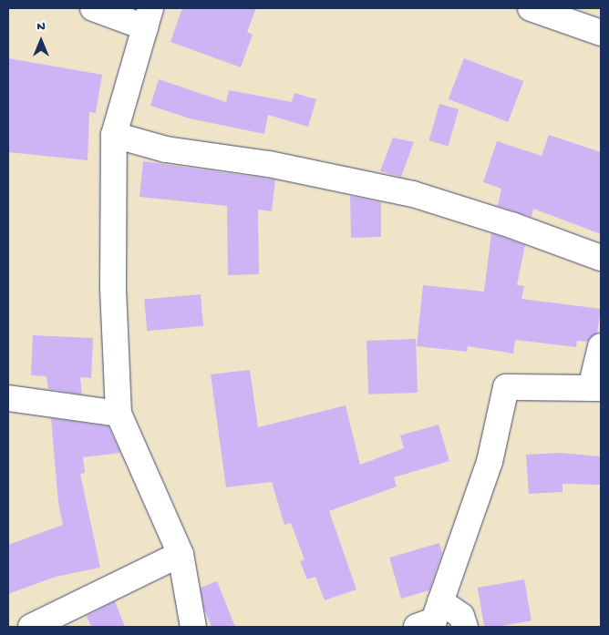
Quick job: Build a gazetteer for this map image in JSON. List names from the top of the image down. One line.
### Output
{"north":"top"}
